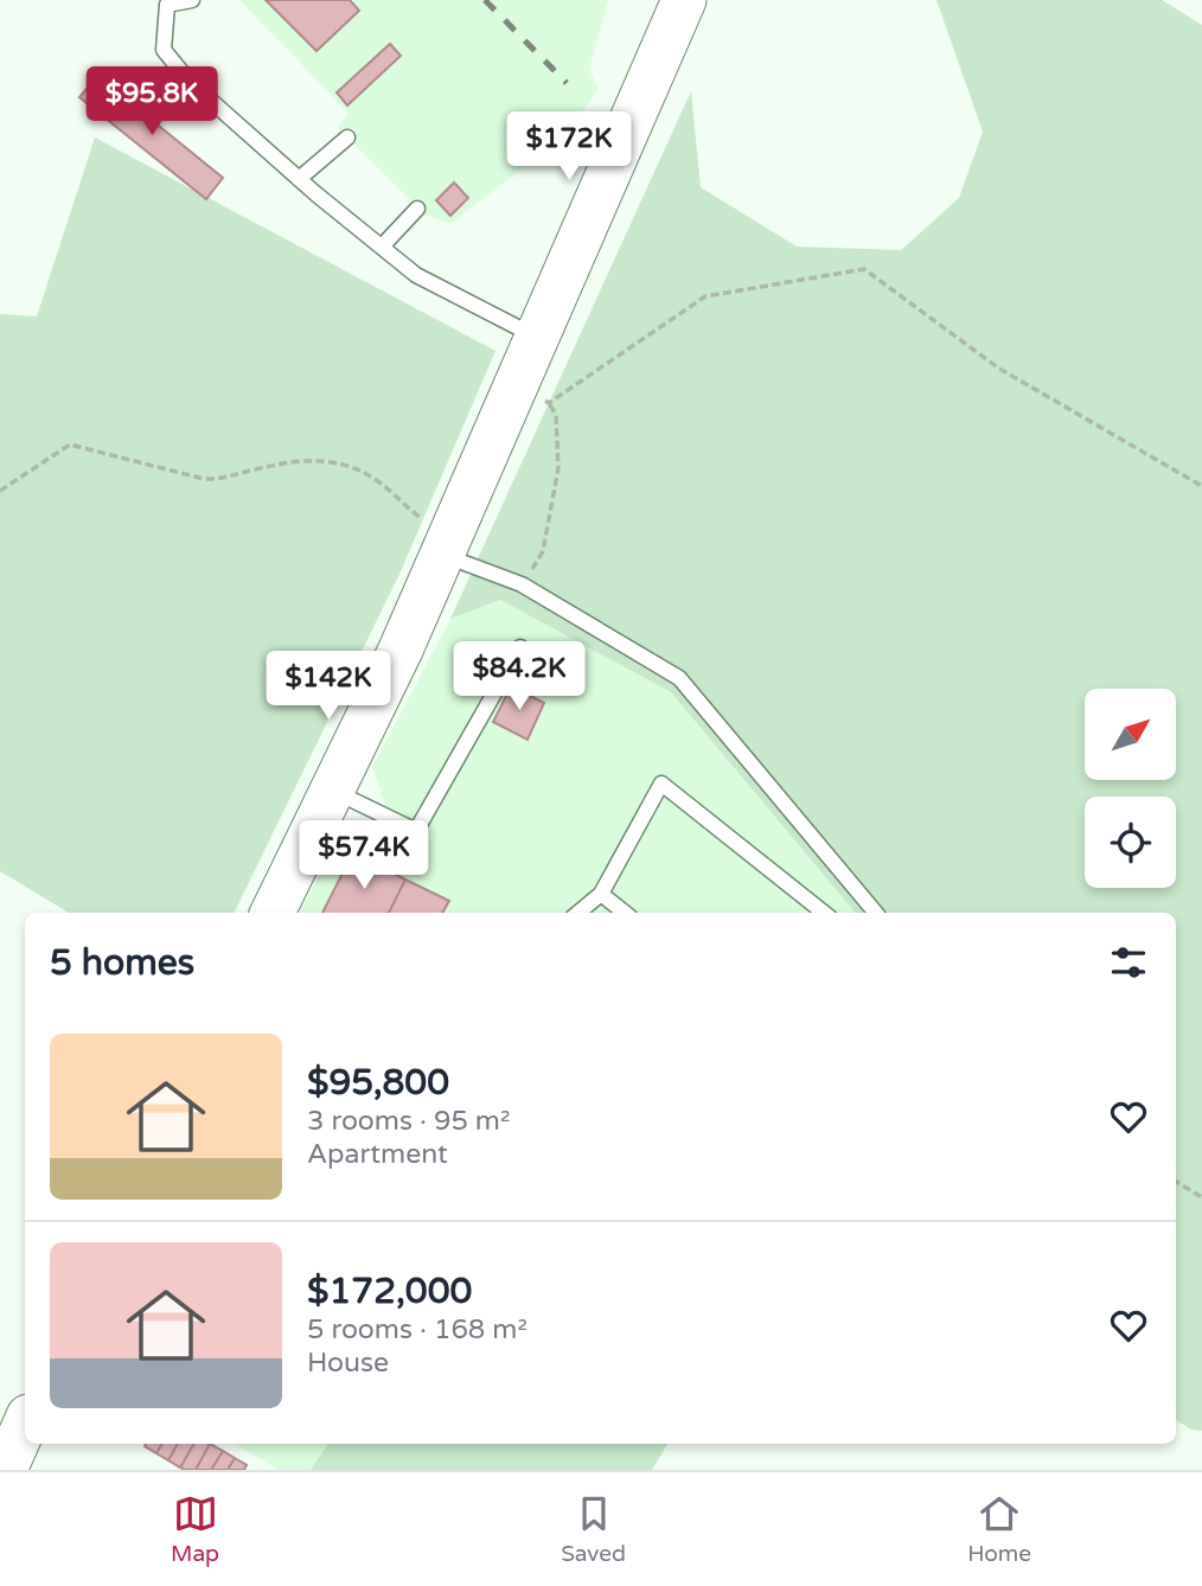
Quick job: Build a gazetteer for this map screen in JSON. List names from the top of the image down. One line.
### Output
{"north":"top right","page":{"price":["$95.8K","$172K","$84.2K","$142K","$57.4K"],"heading":"5 homes","list":[{"name":"$95,800","note":"3 rooms · 95 m² · Apartment"},{"name":"$172,000","note":"5 rooms · 168 m² · House"}],"tabs":["Map","Saved","Home"]}}
